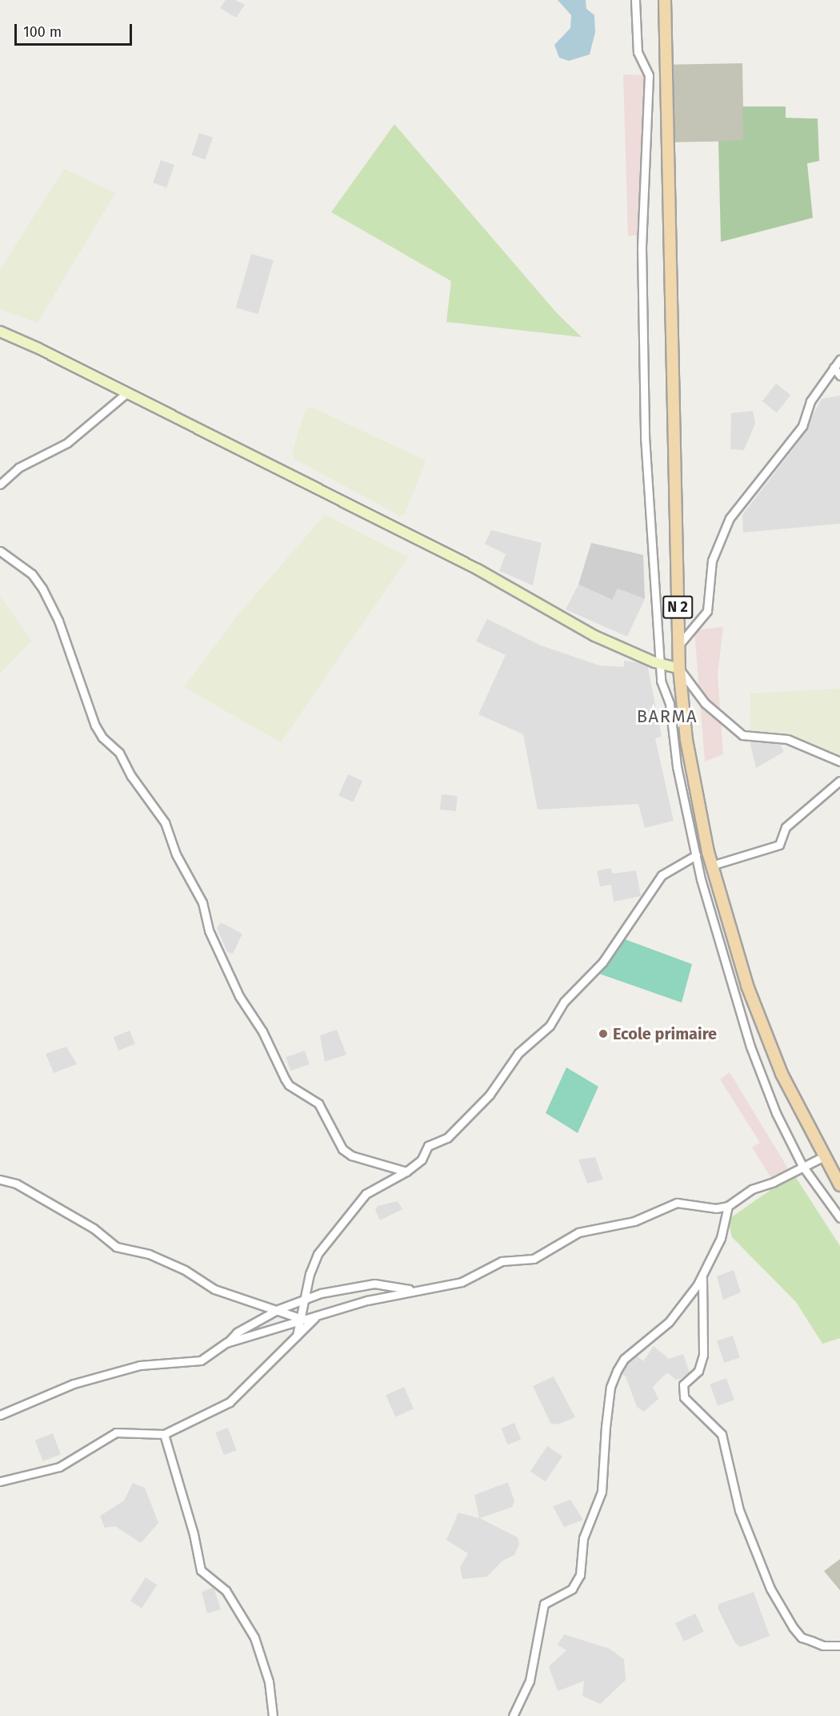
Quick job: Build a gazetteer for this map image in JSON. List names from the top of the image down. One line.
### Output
{"streets":{"main road":["N 2"]},"districts":["BARMA"],"places":["Ecole primaire"],"scale_bar":"100 m"}
